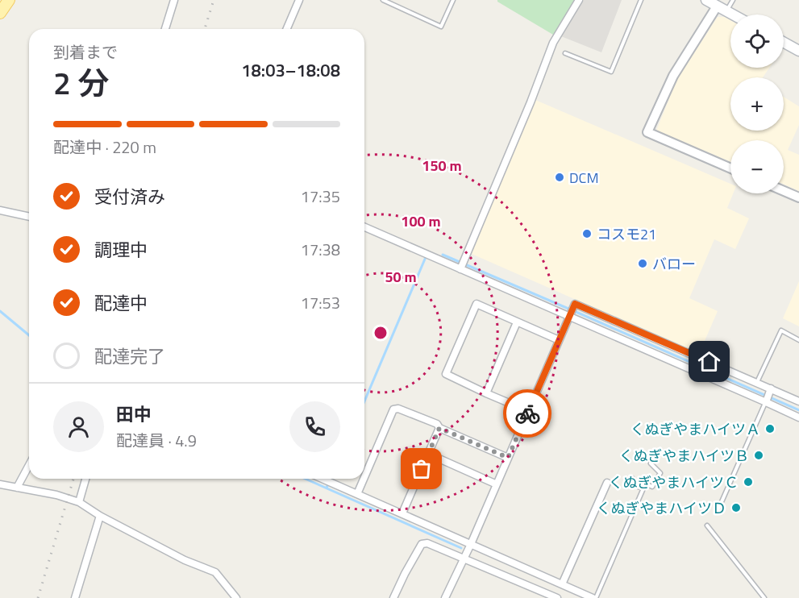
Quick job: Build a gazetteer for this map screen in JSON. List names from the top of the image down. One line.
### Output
{"places":["DCM","コスモ21","バロー","くぬぎやまハイツＡ","くぬぎやまハイツＢ","くぬぎやまハイツＣ","くぬぎやまハイツＤ"],"page":{"map_buttons":["+","−"],"heading":["2 分","到着まで","18:03–18:08"],"panel":["田中","配達員 · 4.9"],"bar":"配達中 · 220 m","list":[["受付済み","17:35"],["調理中","17:38"],["配達中","17:53"],"配達完了"]},"rings":["150 m","100 m","50 m"]}
